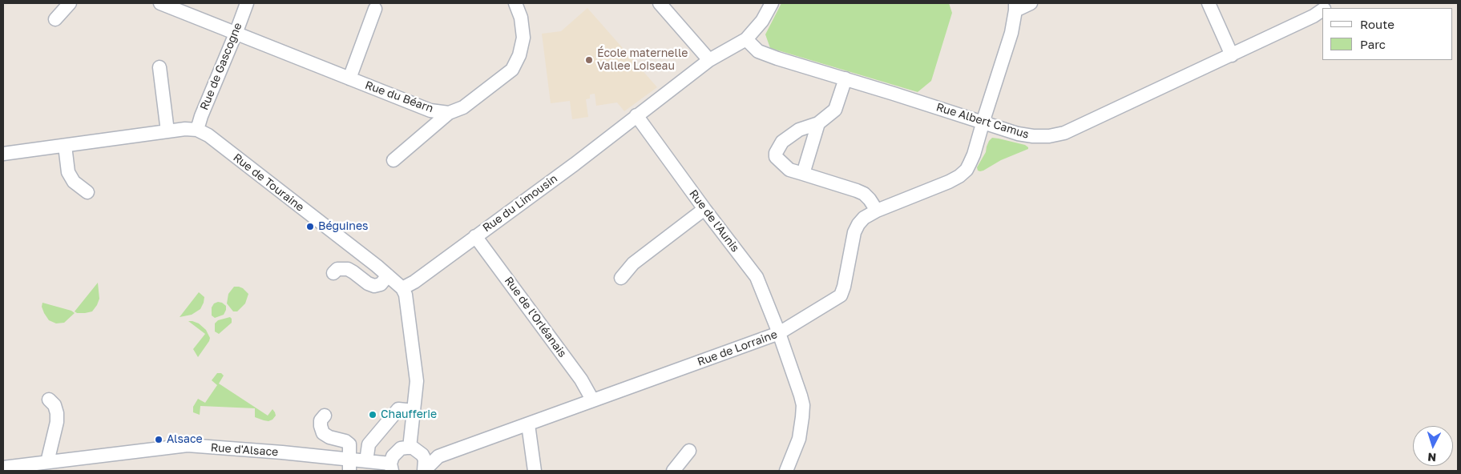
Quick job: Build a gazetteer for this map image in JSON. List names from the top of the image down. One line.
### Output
{"streets":{"street":["Rue de Gascogne","Rue du Béarn","Rue Albert Camus","Rue de Touraine","Rue du Limousin","Rue de l'Aunis","Rue de l'Orléanais","Rue de Lorraine","Rue d'Alsace"]},"crossings":[["Rue de Gascogne","Rue du Béarn"],["Rue de Gascogne","Rue de Touraine"],["Rue Albert Camus","Rue du Limousin"],["Rue Albert Camus","Rue de Lorraine"],["Rue de Touraine","Rue du Limousin"],["Rue du Limousin","Rue de l'Aunis"],["Rue du Limousin","Rue de l'Orléanais"],["Rue de l'Aunis","Rue de Lorraine"],["Rue de l'Orléanais","Rue de Lorraine"]],"places":["École maternelle Vallee Loiseau","Béguines","Chaufferie","Alsace"],"legend":["Route","Parc"],"north":"bottom"}
